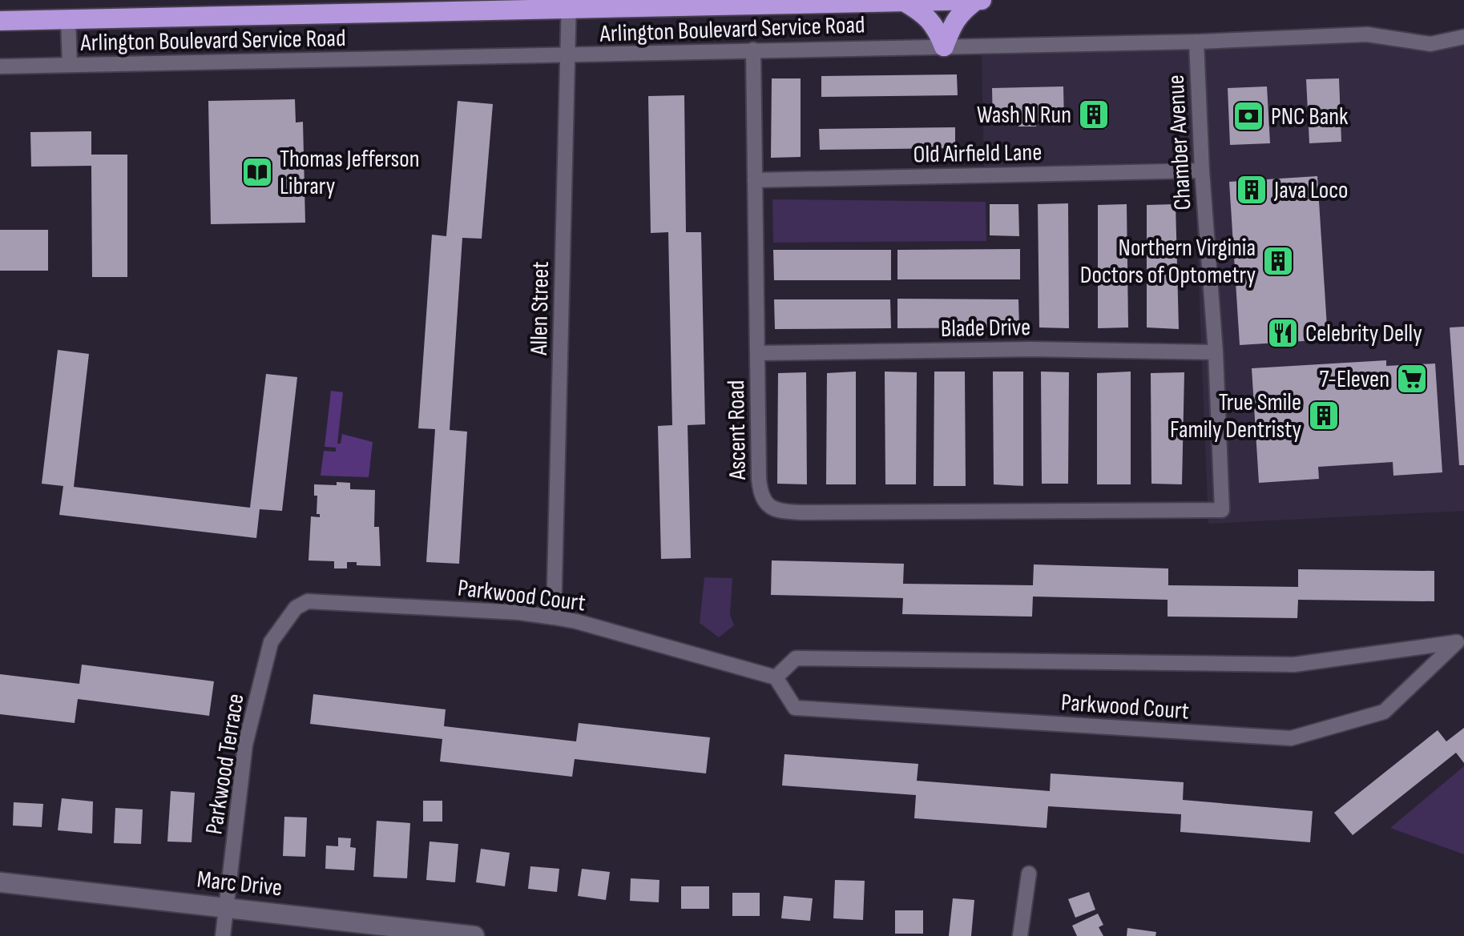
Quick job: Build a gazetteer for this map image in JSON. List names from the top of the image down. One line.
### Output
{"streets":{"street":["Arlington Boulevard Service Road","Chamber Avenue","Old Airfield Lane","Allen Street","Blade Drive","Ascent Road","Parkwood Court","Parkwood Terrace","Marc Drive"]},"crossings":[["Arlington Boulevard Service Road","Chamber Avenue"],["Arlington Boulevard Service Road","Allen Street"],["Arlington Boulevard Service Road","Ascent Road"],["Chamber Avenue","Old Airfield Lane"],["Chamber Avenue","Blade Drive"],["Chamber Avenue","Ascent Road"],["Old Airfield Lane","Ascent Road"],["Allen Street","Parkwood Court"],["Blade Drive","Ascent Road"],["Parkwood Court","Parkwood Terrace"],["Parkwood Terrace","Marc Drive"]],"places":{"building":["Wash N Run","Java Loco","Northern Virginia Doctors of Optometry","True Smile Family Dentristy"],"bank":["PNC Bank"],"library":["Thomas Jefferson Library"],"restaurant":["Celebrity Delly"],"supermarket":["7-Eleven"]}}
